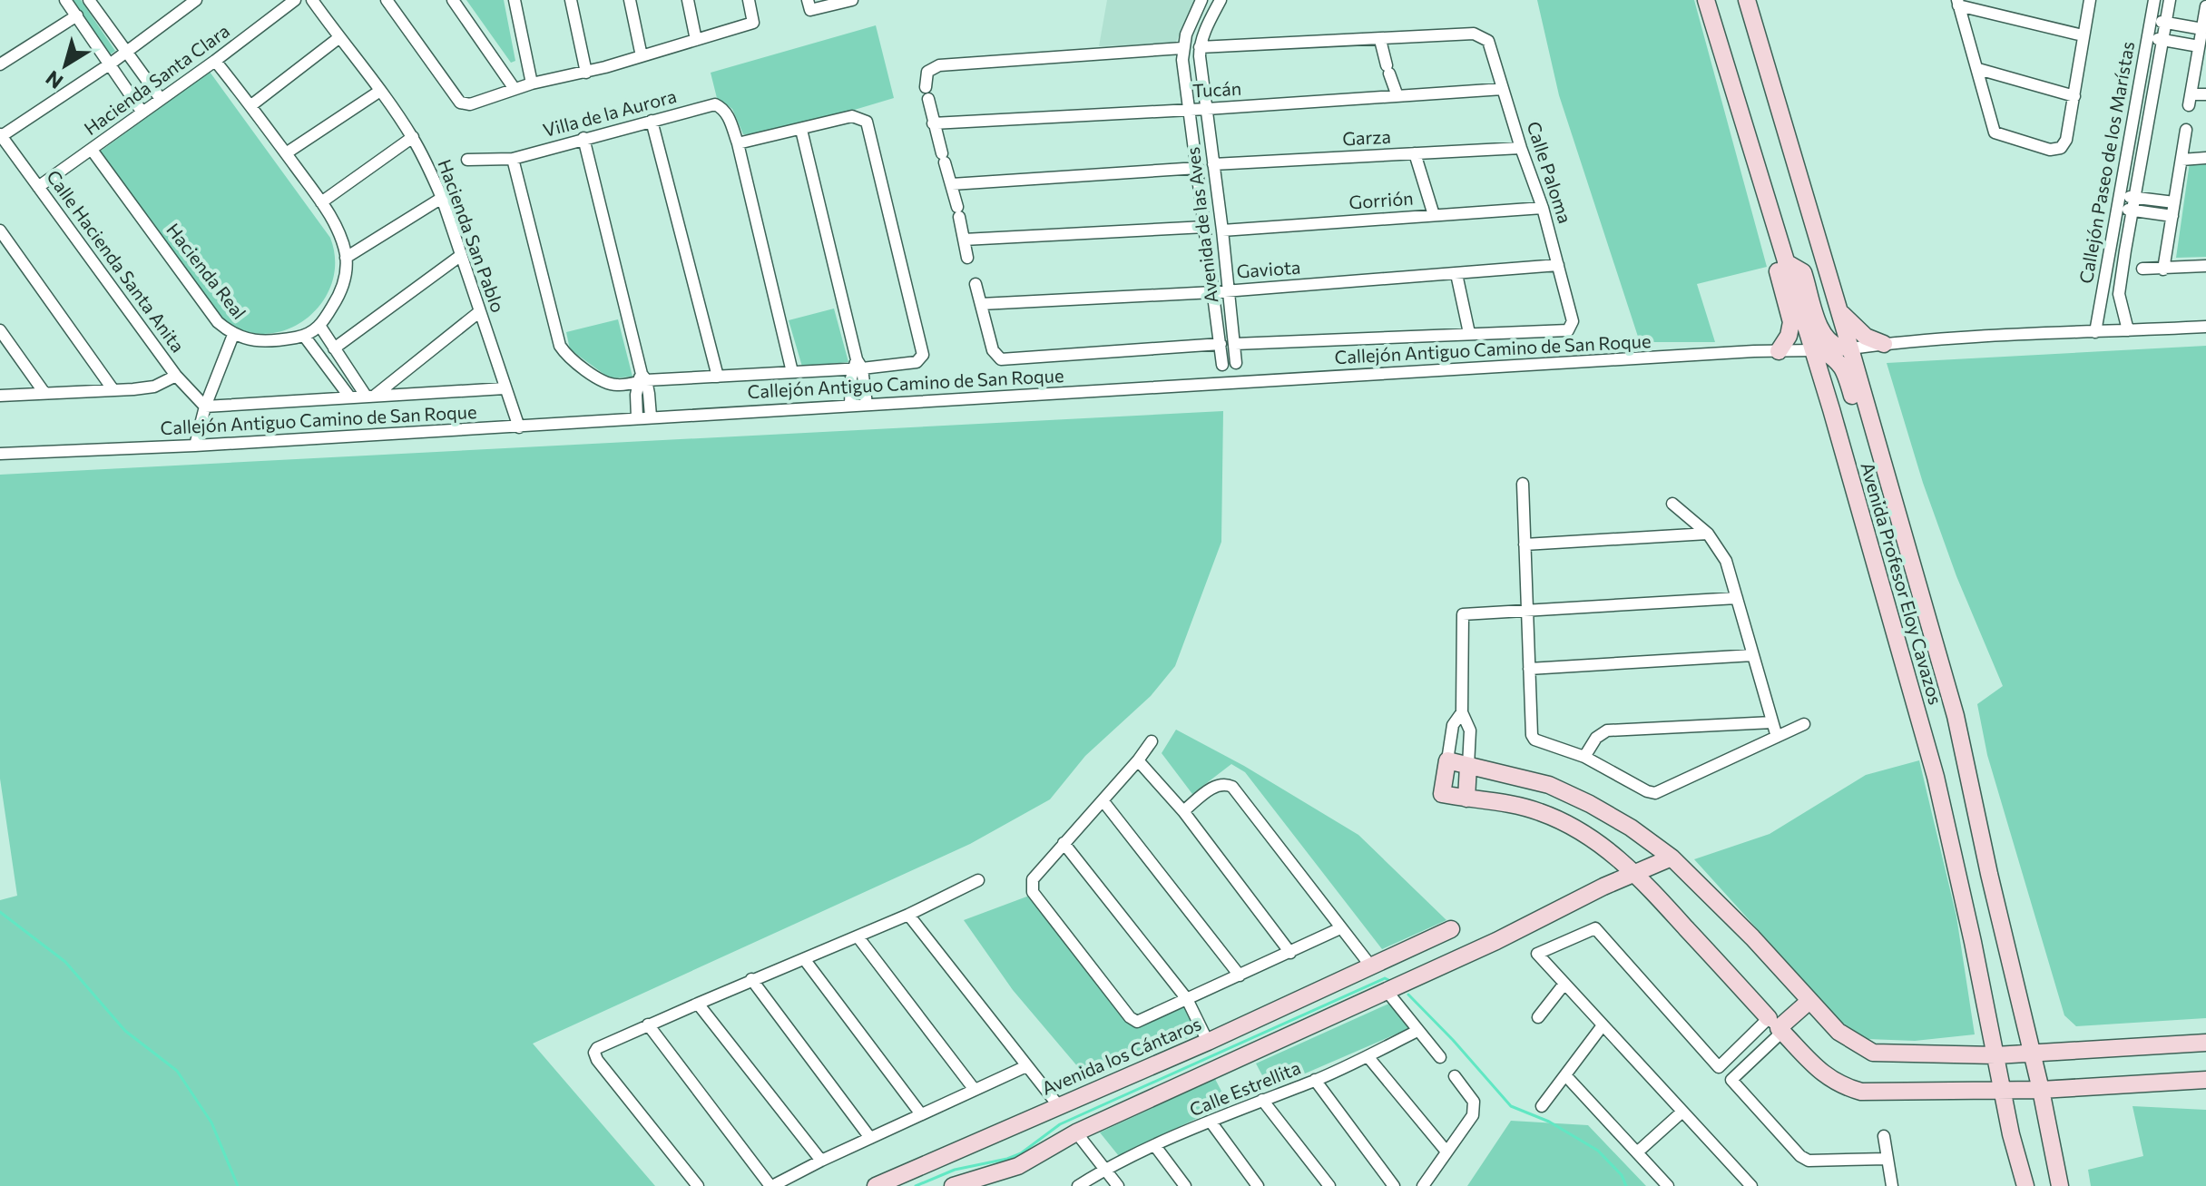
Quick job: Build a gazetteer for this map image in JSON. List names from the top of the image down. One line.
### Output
{"streets":{"street":["Hacienda Santa Clara","Tucán","Villa de la Aurora","Garza","Callejón Paseo de los Marístas","Calle Paloma","Gorrión","Avenida de las Aves","Hacienda San Pablo","Calle Hacienda Santa Anita","Gaviota","Hacienda Real","Callejón Antiguo Camino de San Roque","Avenida Profesor Eloy Cavazos","Avenida los Cántaros","Calle Estrellita"]},"crossings":[["Hacienda Santa Clara","Calle Hacienda Santa Anita"],["Hacienda Santa Clara","Hacienda Real"],["Tucán","Calle Paloma"],["Tucán","Avenida de las Aves"],["Garza","Calle Paloma"],["Garza","Avenida de las Aves"],["Calle Paloma","Gorrión"],["Calle Paloma","Gaviota"],["Gorrión","Avenida de las Aves"],["Avenida de las Aves","Gaviota"],["Hacienda San Pablo","Callejón Antiguo Camino de San Roque"],["Callejón Antiguo Camino de San Roque","Avenida Profesor Eloy Cavazos"]],"north":"bottom left"}
